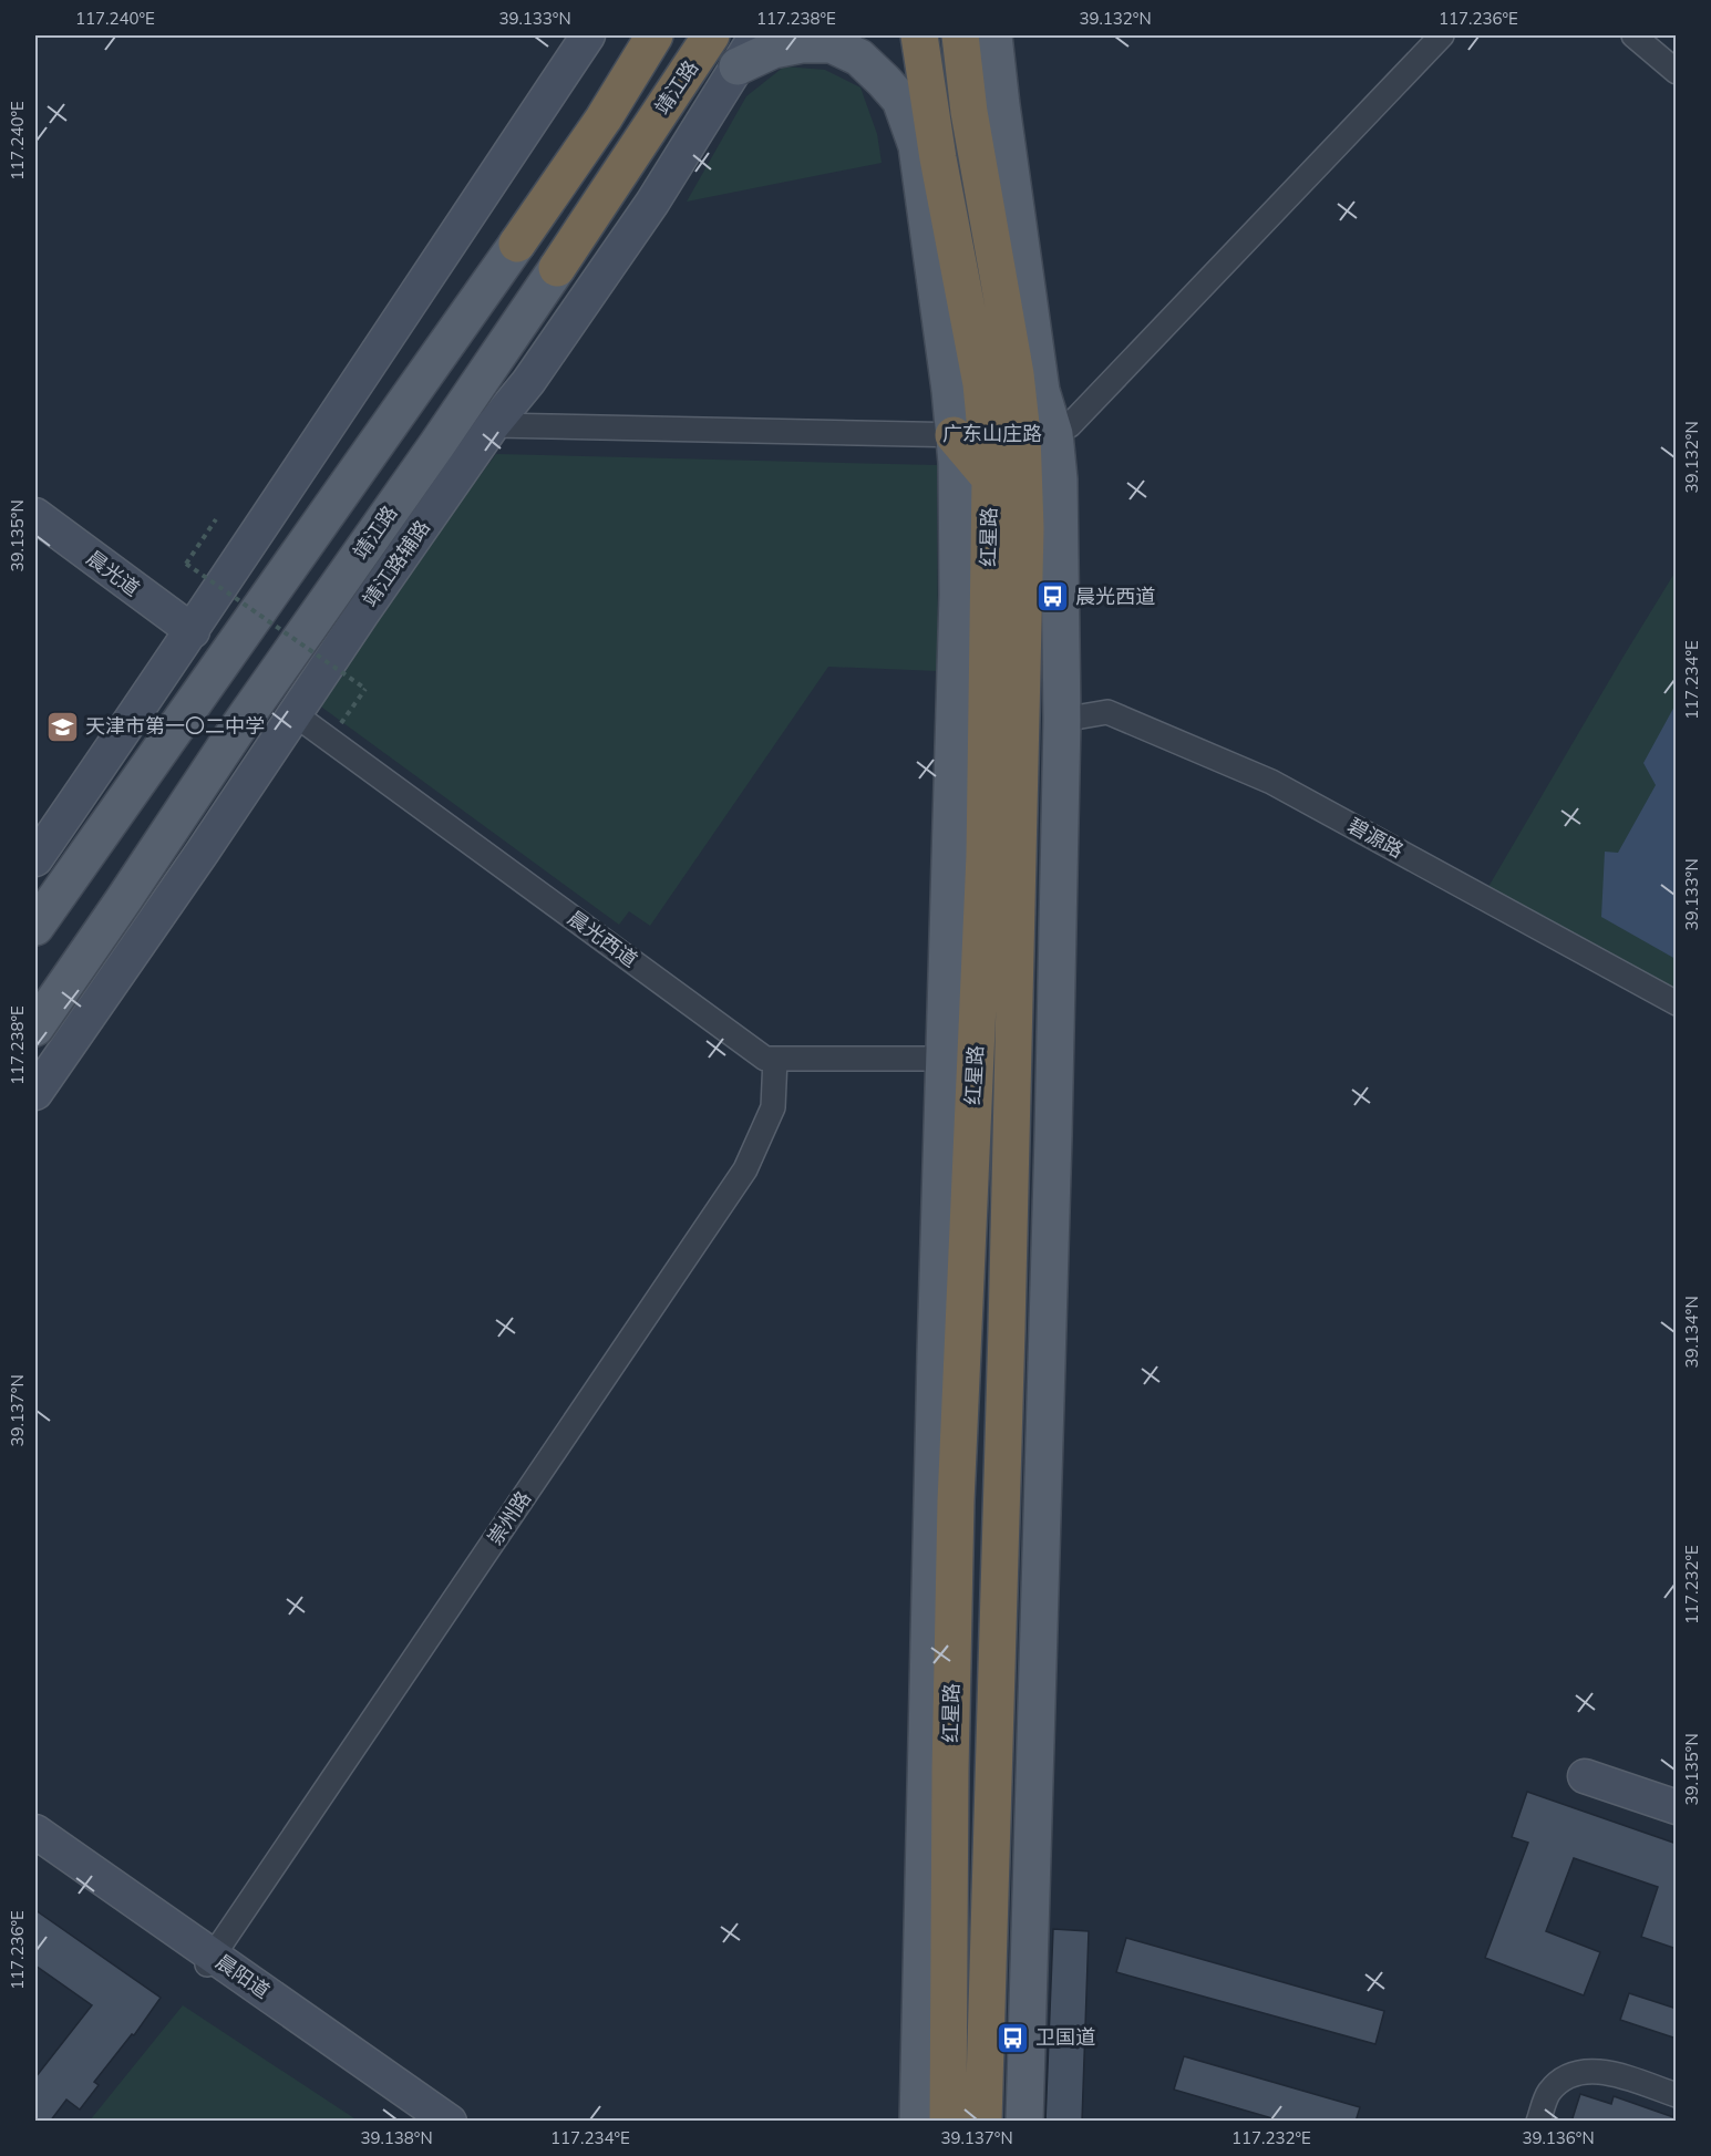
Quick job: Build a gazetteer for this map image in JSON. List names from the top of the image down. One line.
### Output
{"streets":{"highway":["靖江路","红星路"],"street":["广东山庄路","靖江路辅路","晨光道","碧源路","晨光西道","崇州路","晨阳道"]},"crossings":[["广东山庄路","红星路"],["广东山庄路","靖江路辅路"],["靖江路辅路","晨光西道"],["晨光西道","崇州路"],["崇州路","晨阳道"]],"places":{"bus stop":["晨光西道","卫国道"],"school or university":["天津市第一〇二中学"]},"coordinates":["117.240°E","39.133°N","117.238°E","39.132°N","117.236°E","39.135°N","117.234°E","39.134°N","39.137°N","117.232°E","39.138°N","39.136°N"]}
